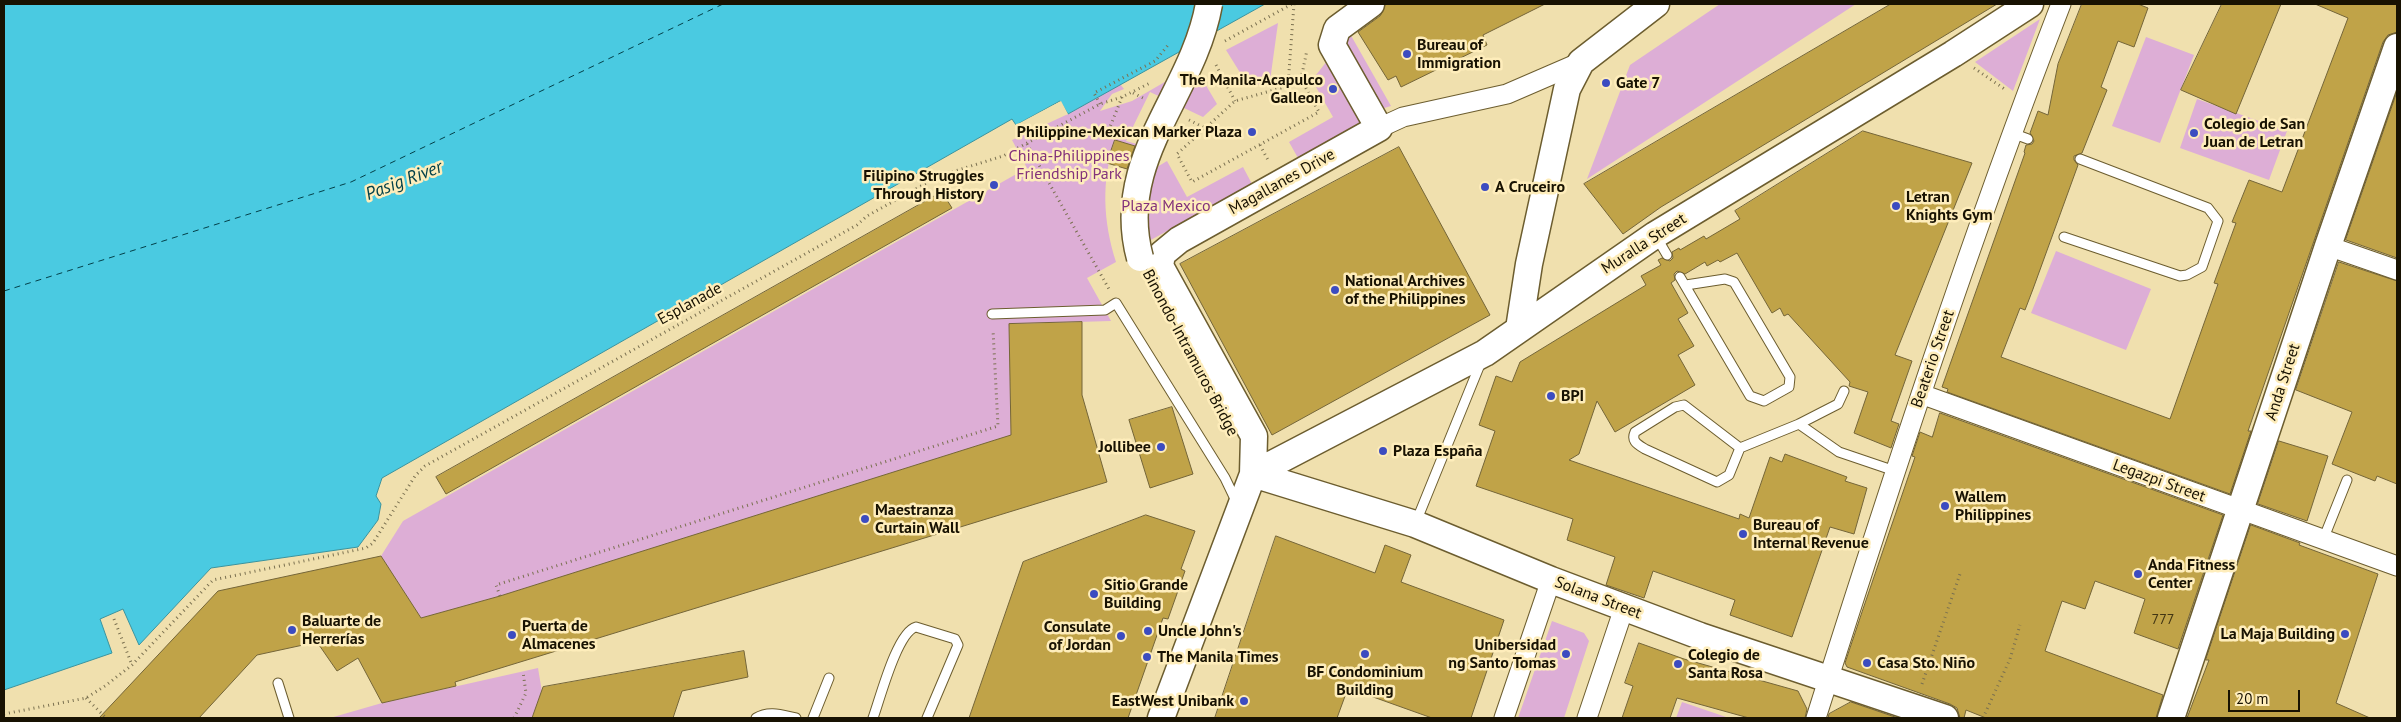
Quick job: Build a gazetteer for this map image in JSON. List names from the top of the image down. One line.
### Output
{"streets":{"street":["Magallanes Drive","Muralla Street","Binondo-Intramuros Bridge","Beaterio Street","Anda Street","Legazpi Street","Solana Street"],"path":["Esplanade"]},"crossings":[["Magallanes Drive","Muralla Street"],["Magallanes Drive","Binondo-Intramuros Bridge"],["Magallanes Drive","Solana Street"],["Muralla Street","Binondo-Intramuros Bridge"],["Muralla Street","Solana Street"],["Binondo-Intramuros Bridge","Solana Street"],["Beaterio Street","Legazpi Street"],["Beaterio Street","Solana Street"],["Anda Street","Legazpi Street"]],"water":["Pasig River"],"parks":["China-Philippines Friendship Park","Plaza Mexico"],"places":["Bureau of Immigration","Gate 7","The Manila-Acapulco Galleon","Philippine-Mexican Marker Plaza","Colegio de San Juan de Letran","Filipino Struggles Through History","A Cruceiro","Letran Knights Gym","National Archives of the Philippines","BPI","Jollibee","Plaza España","Wallem Philippines","Maestranza Curtain Wall","Bureau of Internal Revenue","Anda Fitness Center","Sitio Grande Building","Baluarte de Herrerías","Uncle John's","La Maja Building","Puerta de Almacenes","Consulate of Jordan","BF Condominium Building","Unibersidad ng Santo Tomas","The Manila Times","Casa Sto. Niño","Colegio de Santa Rosa","EastWest Unibank"],"house_numbers":["777"],"scale_bar":"20 m"}
